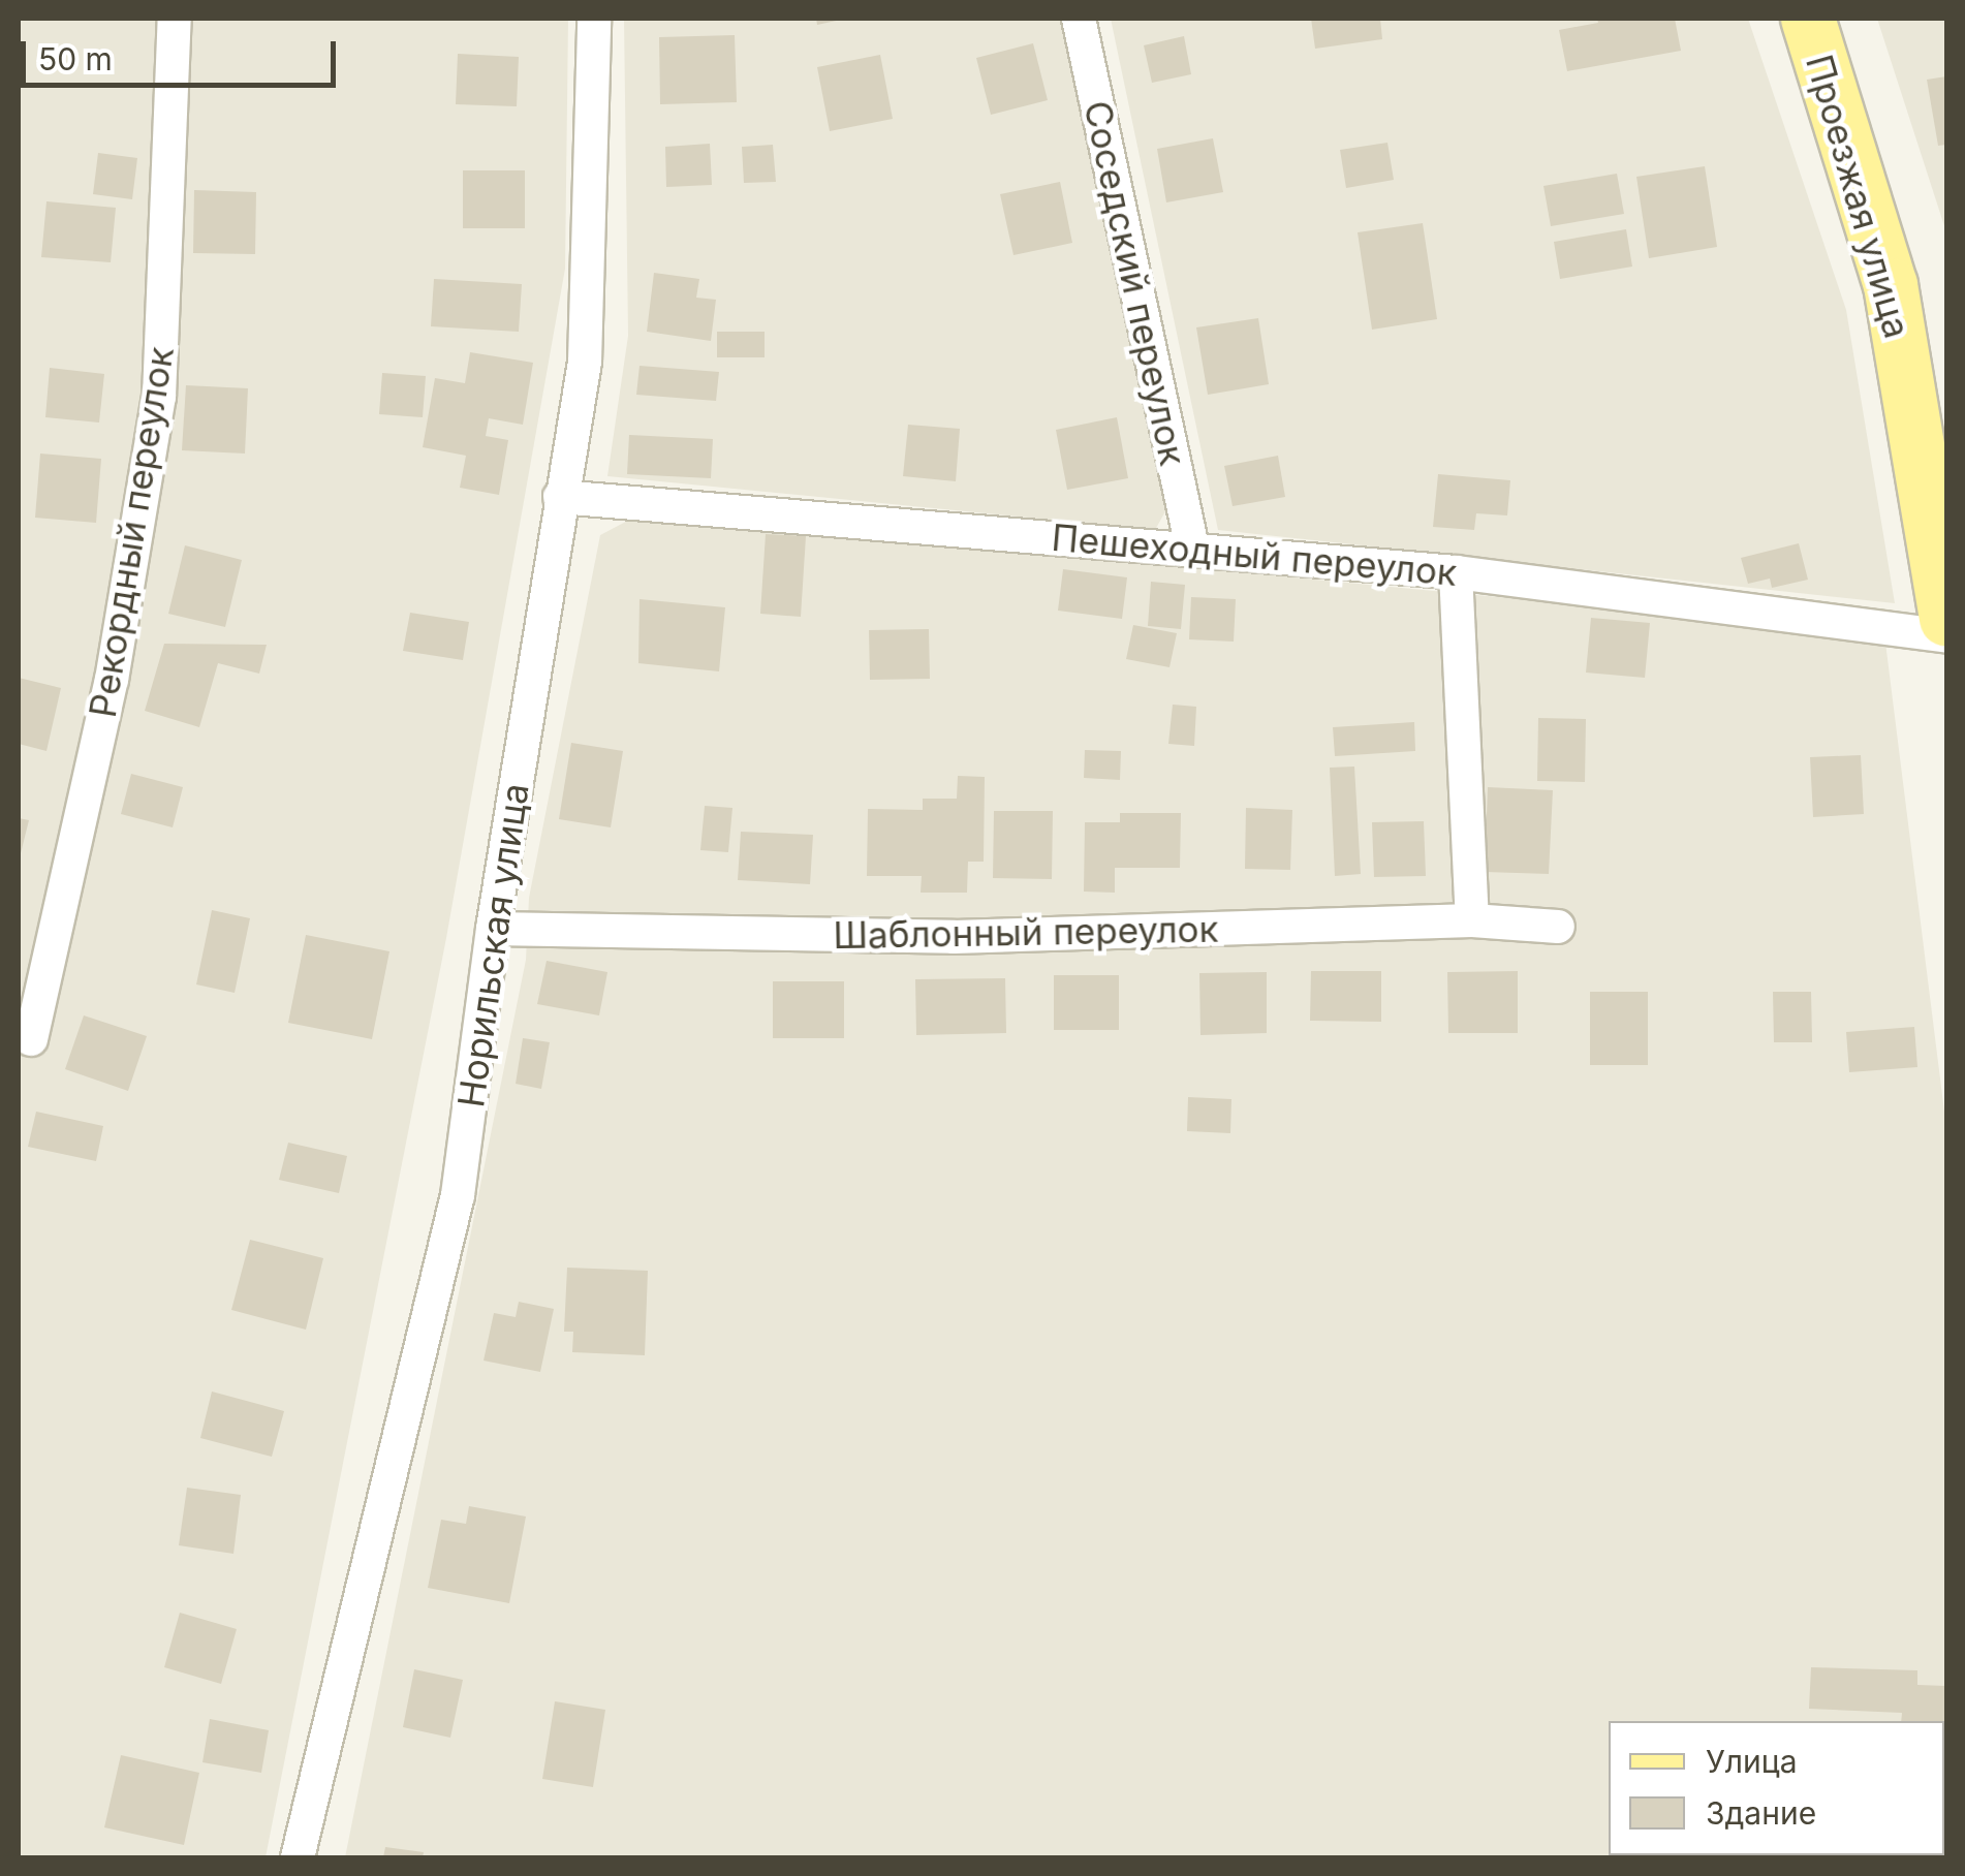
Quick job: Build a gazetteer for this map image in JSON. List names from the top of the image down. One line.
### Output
{"streets":{"main road":["Проезжая улица"],"street":["Соседский переулок","Рекордный переулок","Пешеходный переулок","Шаблонный переулок","Норильская улица"]},"crossings":[["Соседский переулок","Пешеходный переулок"],["Пешеходный переулок","Норильская улица"],["Шаблонный переулок","Норильская улица"]],"legend":["Улица","Здание"],"scale_bar":"50 m"}
